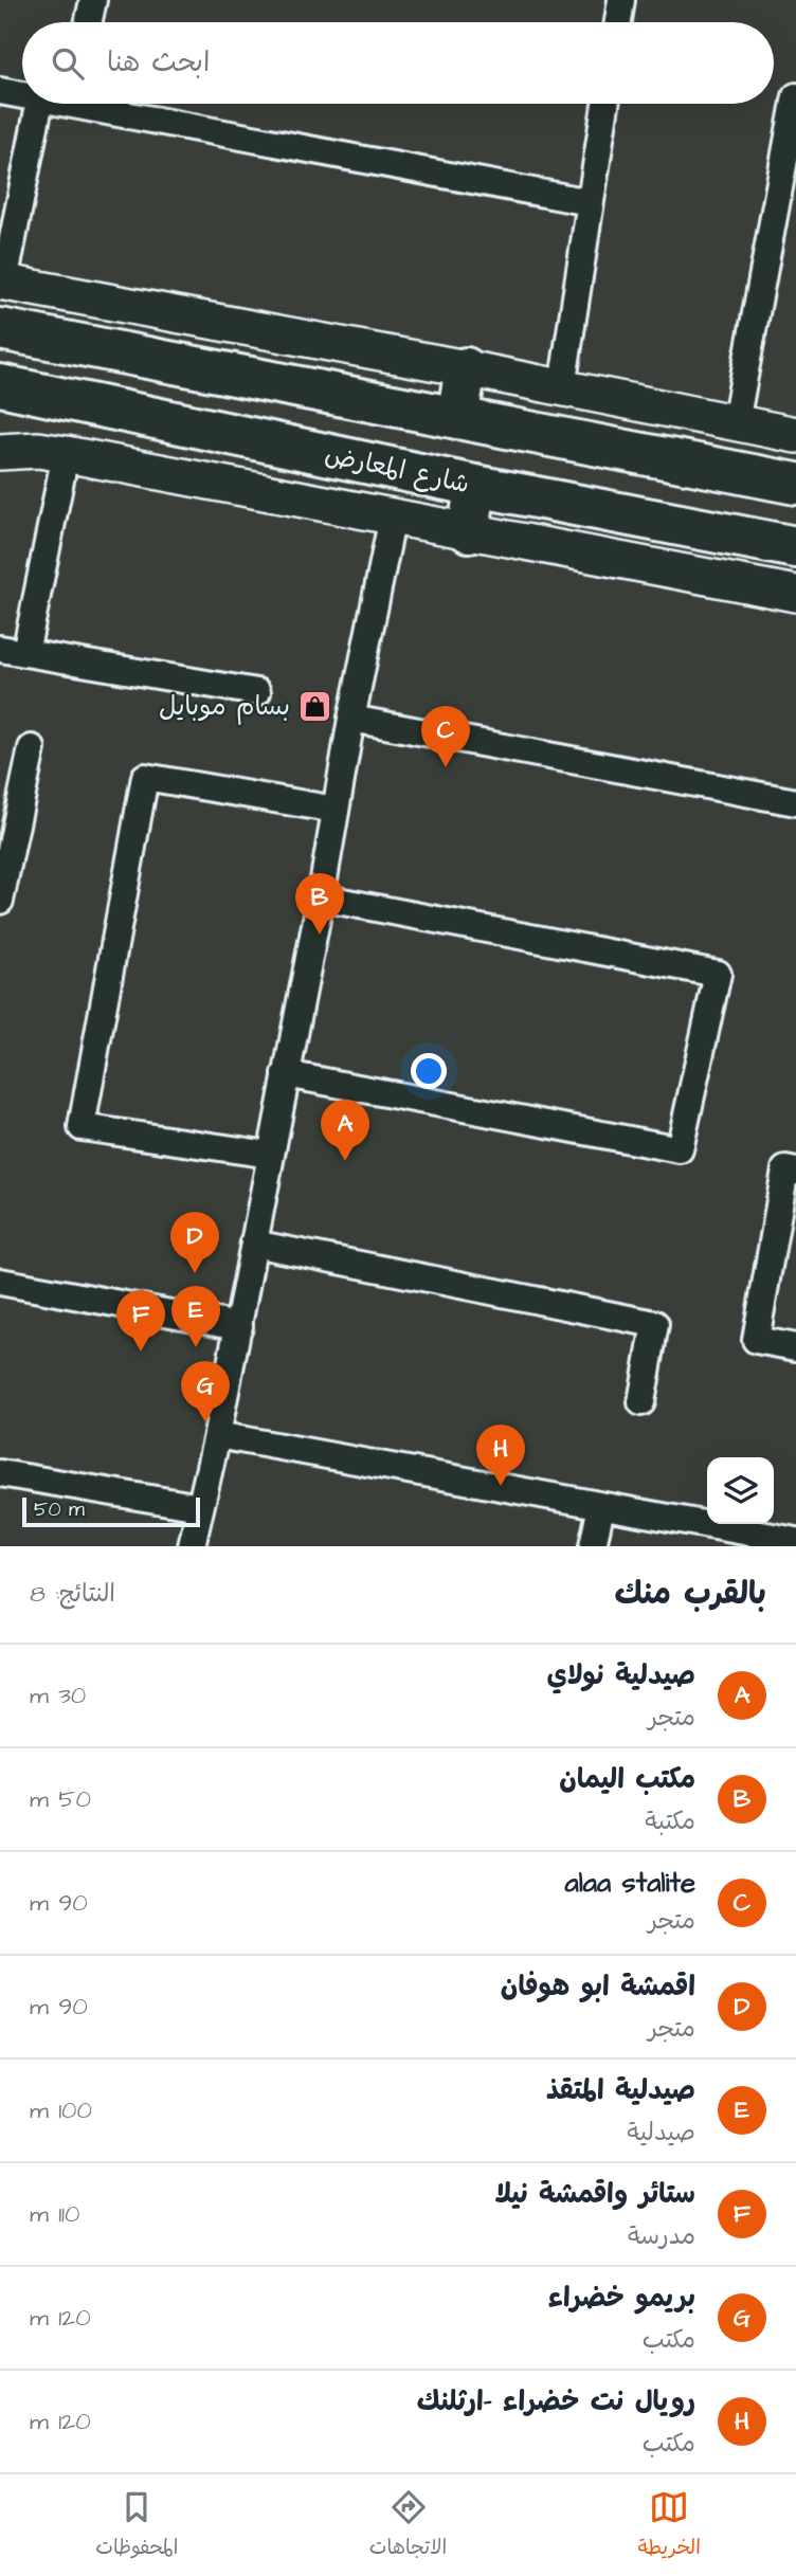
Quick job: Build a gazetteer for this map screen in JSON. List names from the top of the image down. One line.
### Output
{"streets":{"main road":["شارع المعارض"]},"places":{"shop":["بسام موبايل"]},"scale_bar":"50 m","page":{"search":"ابحث هنا","pins":["C","B","A","D","E","F","G","H"],"scale":"50 m","heading":["بالقرب منك","النتائج: 8"],"list":[{"mark":"A","name":"صيدلية نولاي","note":"متجر","value":"30 m"},{"mark":"B","name":"مكتب اليمان","note":"مكتبة","value":"50 m"},{"mark":"C","name":"alaa stalite","note":"متجر","value":"90 m"},{"mark":"D","name":"اقمشة ابو هوفان","note":"متجر","value":"90 m"},{"mark":"E","name":"صيدلية المتقذ","note":"صيدلية","value":"100 m"},{"mark":"F","name":"ستائر واقمشة نيلا","note":"مدرسة","value":"110 m"},{"mark":"G","name":"بريمو خضراء","note":"مكتب","value":"120 m"},{"mark":"H","name":"رويال نت خضراء -ارثلنك","note":"مكتب","value":"120 m"}],"nav":["الخريطة","الاتجاهات","المحفوظات"]}}
